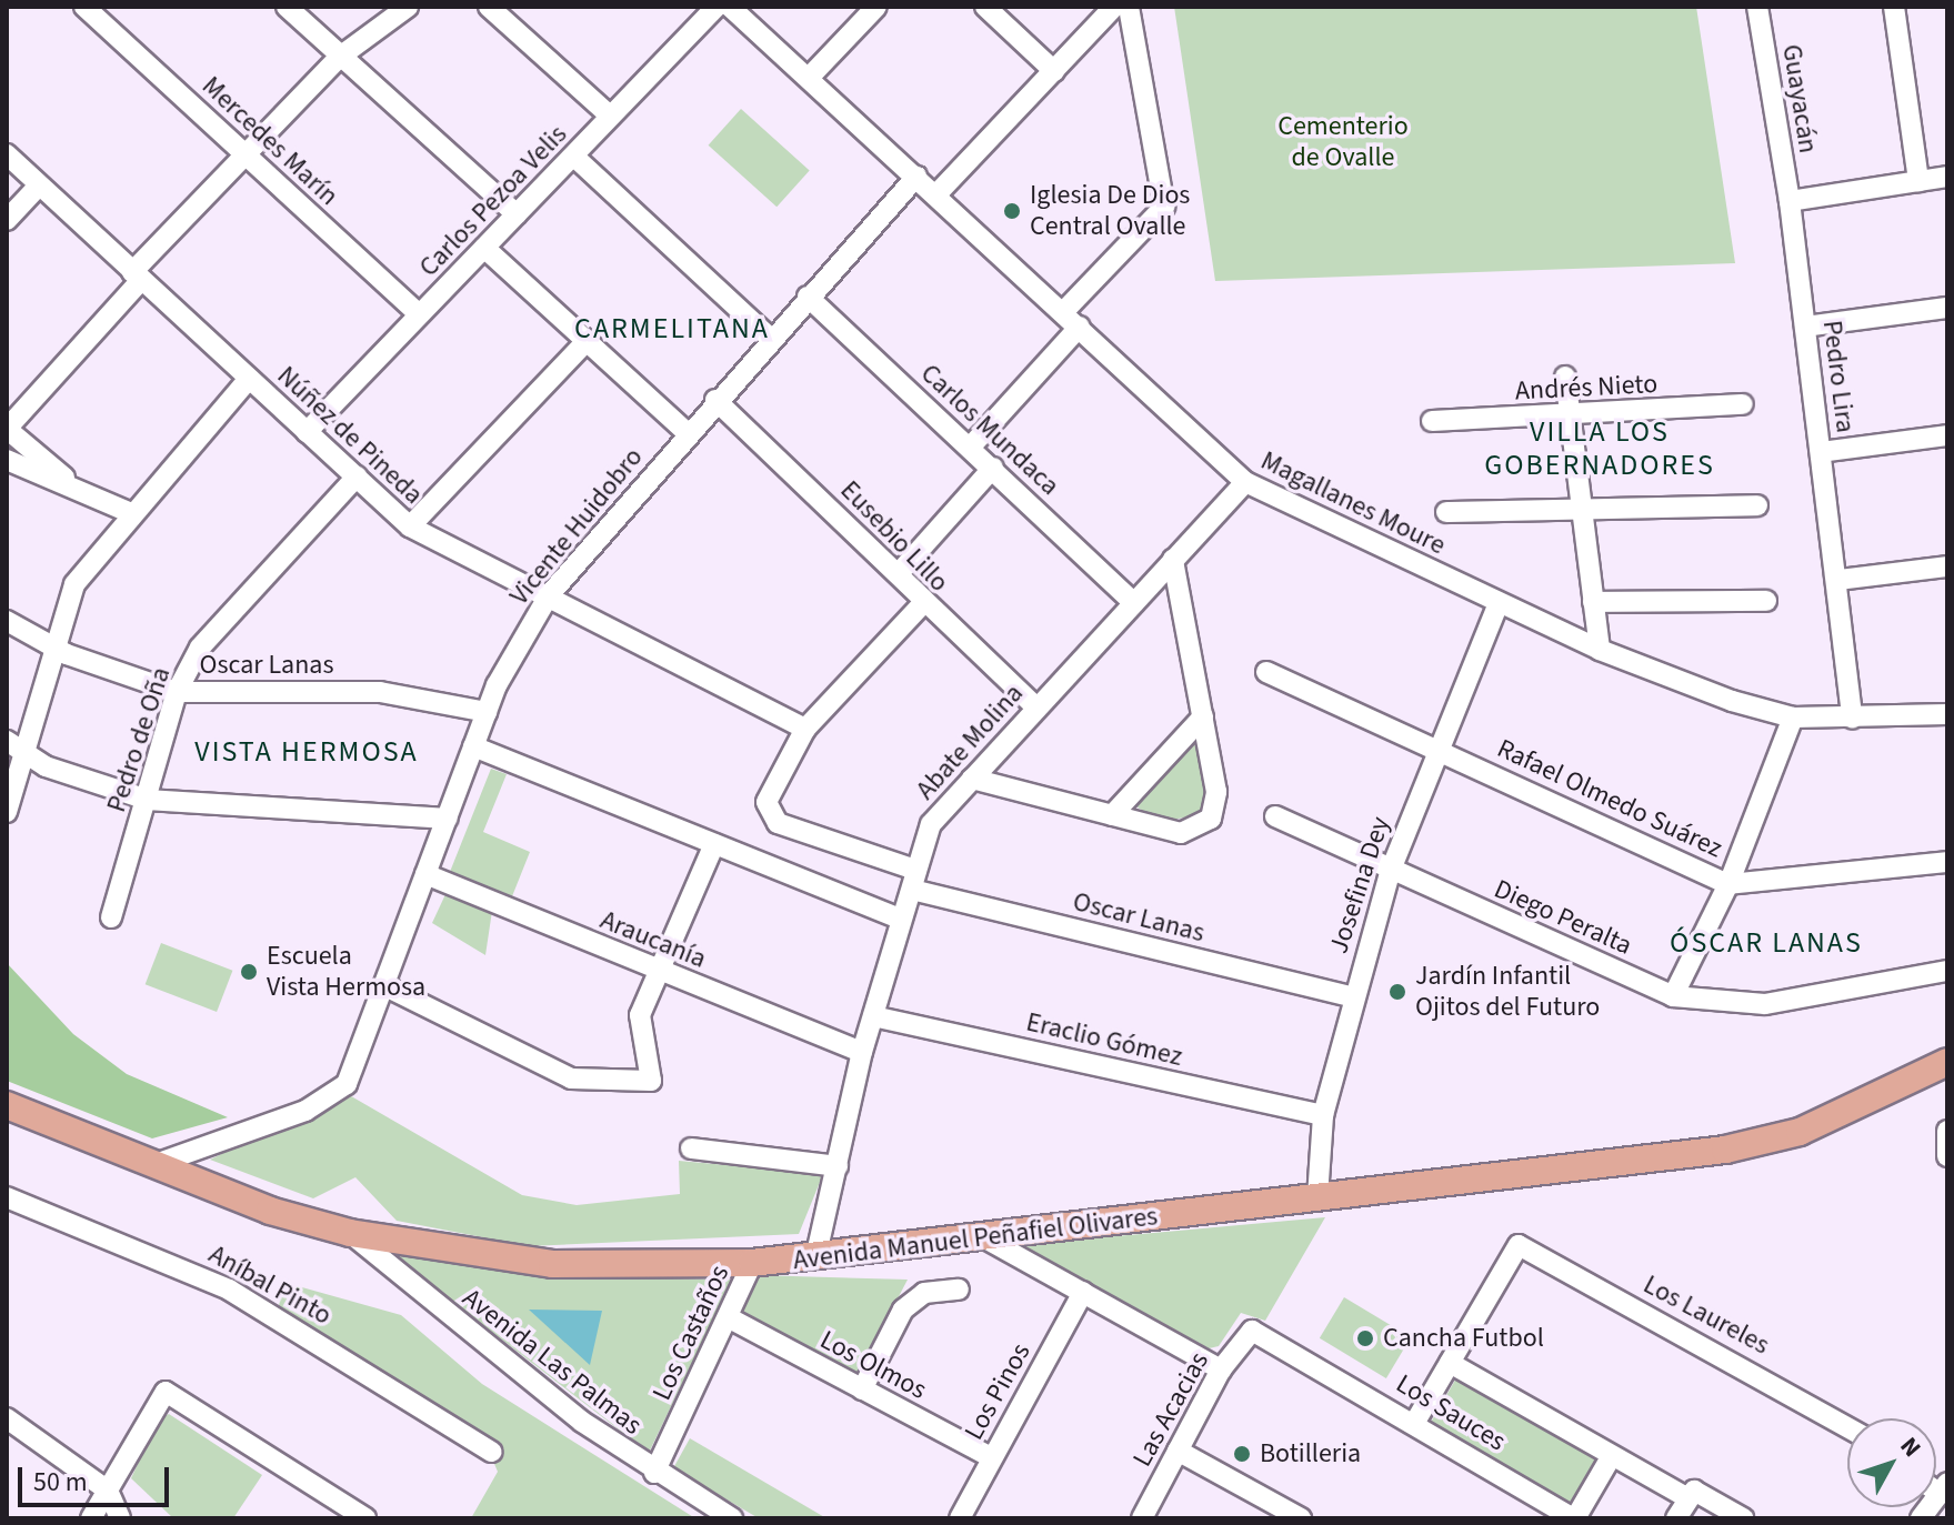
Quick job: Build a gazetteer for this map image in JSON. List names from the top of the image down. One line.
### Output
{"streets":{"main road":["Avenida Manuel Peñafiel Olivares"],"street":["Guayacán","Mercedes Marín","Carlos Pezoa Velis","Pedro Lira","Andrés Nieto","Carlos Mundaca","Núñez de Pineda","Magallanes Moure","Vicente Huidobro","Eusebio Lillo","Oscar Lanas","Pedro de Oña","Abate Molina","Rafael Olmedo Suárez","Josefina Dey","Diego Peralta","Araucanía","Eraclio Gómez","Aníbal Pinto","Los Laureles","Los Castaños","Avenida Las Palmas","Los Olmos","Los Pinos","Las Acacias","Los Sauces"]},"crossings":[["Guayacán","Pedro Lira"],["Mercedes Marín","Carlos Pezoa Velis"],["Carlos Pezoa Velis","Núñez de Pineda"],["Pedro Lira","Magallanes Moure"],["Carlos Mundaca","Vicente Huidobro"],["Carlos Mundaca","Abate Molina"],["Núñez de Pineda","Vicente Huidobro"],["Núñez de Pineda","Oscar Lanas"],["Núñez de Pineda","Pedro de Oña"],["Magallanes Moure","Vicente Huidobro"],["Magallanes Moure","Abate Molina"],["Magallanes Moure","Josefina Dey"],["Vicente Huidobro","Eusebio Lillo"],["Vicente Huidobro","Oscar Lanas"],["Vicente Huidobro","Araucanía"],["Vicente Huidobro","Avenida Manuel Peñafiel Olivares"],["Eusebio Lillo","Abate Molina"],["Oscar Lanas","Pedro de Oña"],["Oscar Lanas","Abate Molina"],["Oscar Lanas","Josefina Dey"],["Abate Molina","Araucanía"],["Abate Molina","Eraclio Gómez"],["Abate Molina","Avenida Manuel Peñafiel Olivares"],["Rafael Olmedo Suárez","Josefina Dey"],["Josefina Dey","Diego Peralta"],["Josefina Dey","Eraclio Gómez"],["Josefina Dey","Avenida Manuel Peñafiel Olivares"],["Avenida Manuel Peñafiel Olivares","Los Castaños"],["Avenida Manuel Peñafiel Olivares","Avenida Las Palmas"],["Los Laureles","Los Sauces"],["Los Castaños","Avenida Las Palmas"],["Los Castaños","Los Olmos"],["Los Olmos","Los Pinos"],["Las Acacias","Los Sauces"]],"districts":["CARMELITANA","VILLA LOS GOBERNADORES","VISTA HERMOSA","ÓSCAR LANAS"],"parks":["Cementerio de Ovalle"],"places":["Iglesia De Dios Central Ovalle","Escuela Vista Hermosa","Jardín Infantil Ojitos del Futuro","Cancha Futbol","Botilleria"],"scale_bar":"50 m","north":"top right"}
